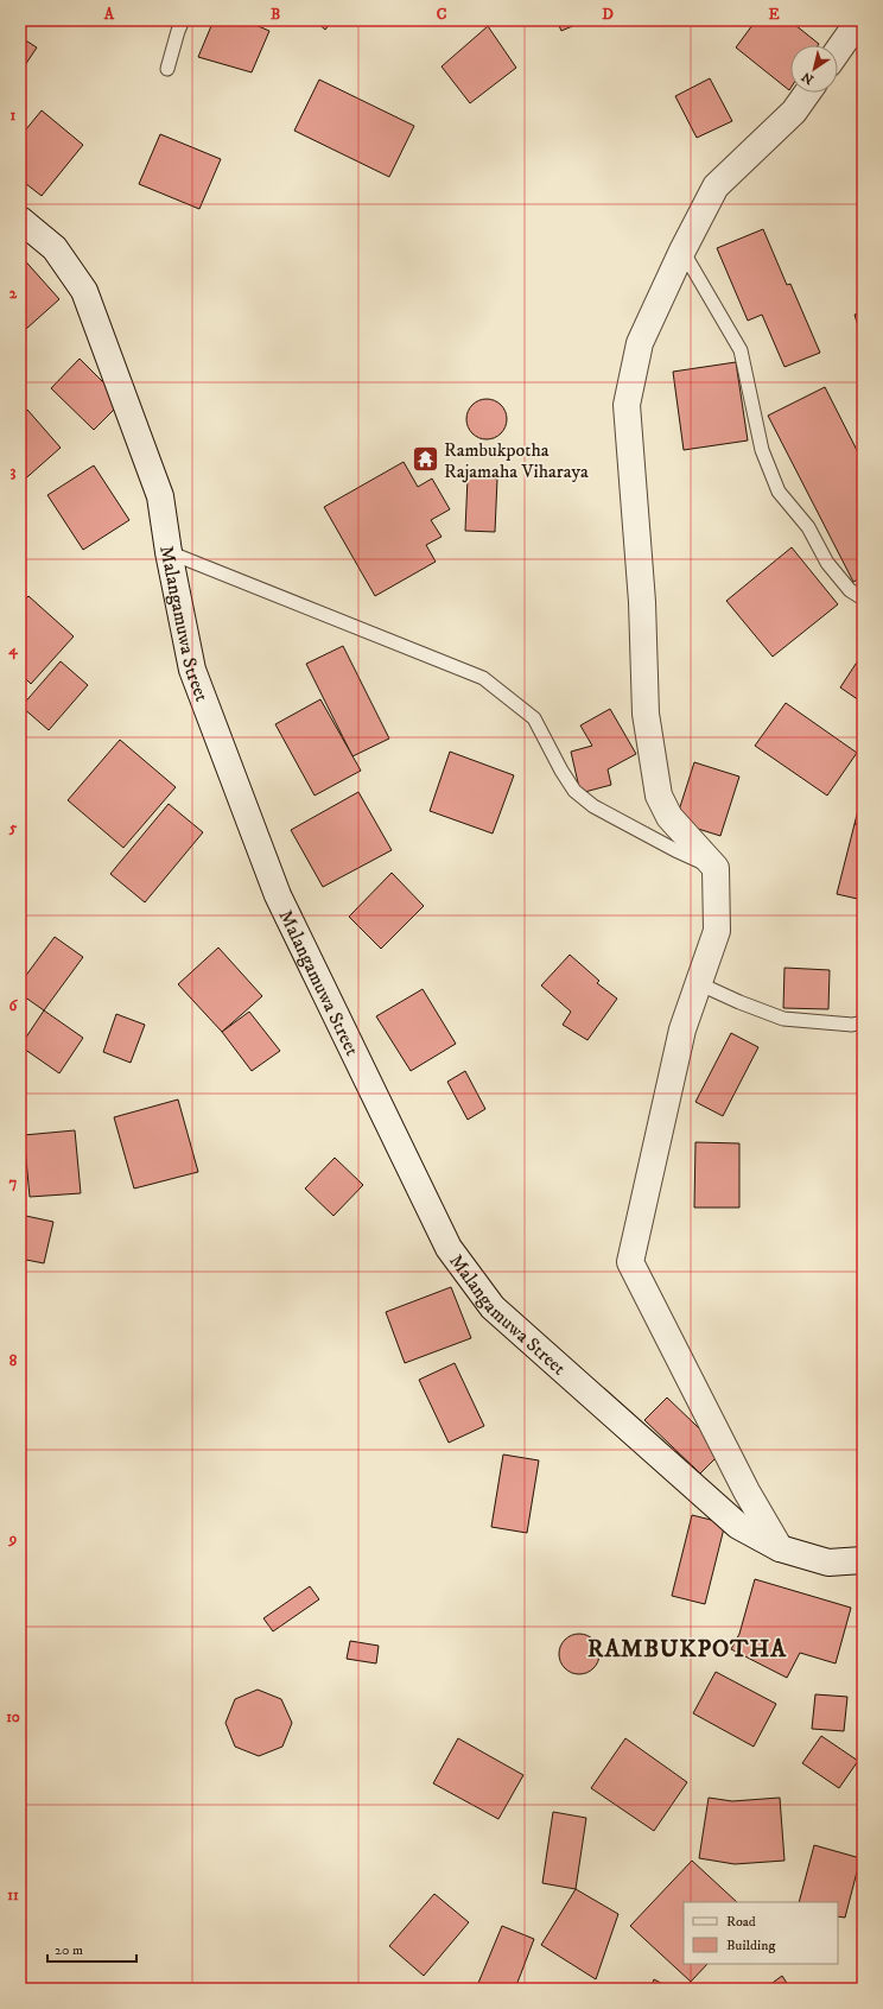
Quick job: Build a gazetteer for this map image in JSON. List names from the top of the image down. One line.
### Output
{"streets":{"street":["Malangamuwa Street"]},"districts":["RAMBUKPOTHA"],"places":{"temple":["Rambukpotha Rajamaha Viharaya"]},"legend":["Road","Building"],"scale_bar":"20 m","north":"bottom left","grid":{"columns":["A","B","C","D","E"],"rows":["1","2","3","4","5","6","7","8","9","10","11"]}}
